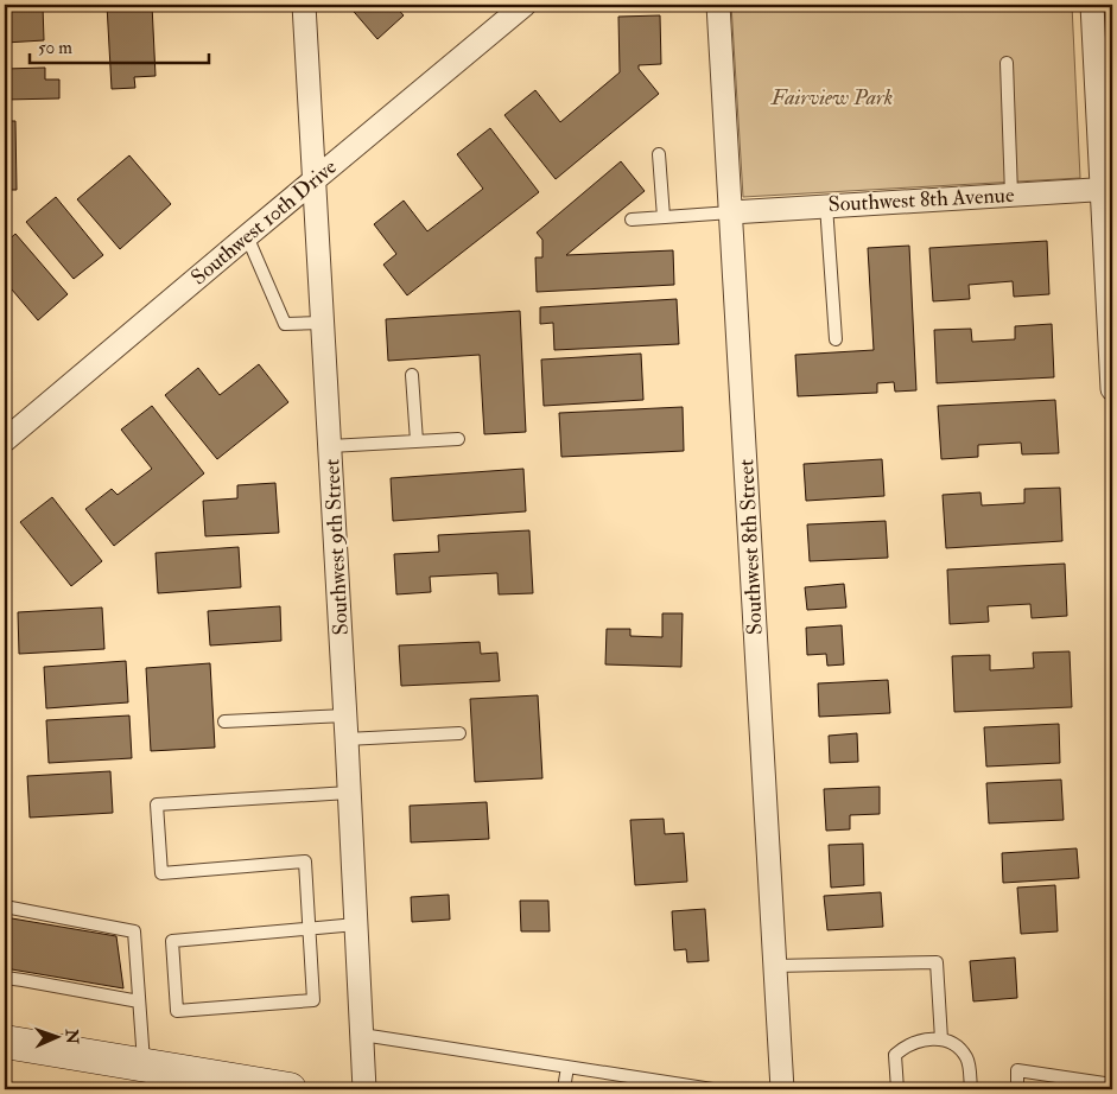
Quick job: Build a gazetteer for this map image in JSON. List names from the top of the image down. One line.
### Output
{"streets":{"street":["Southwest 8th Avenue","Southwest 10th Drive","Southwest 9th Street","Southwest 8th Street"]},"crossings":[["Southwest 8th Avenue","Southwest 8th Street"],["Southwest 10th Drive","Southwest 9th Street"]],"parks":["Fairview Park"],"scale_bar":"50 m","north":"right"}
